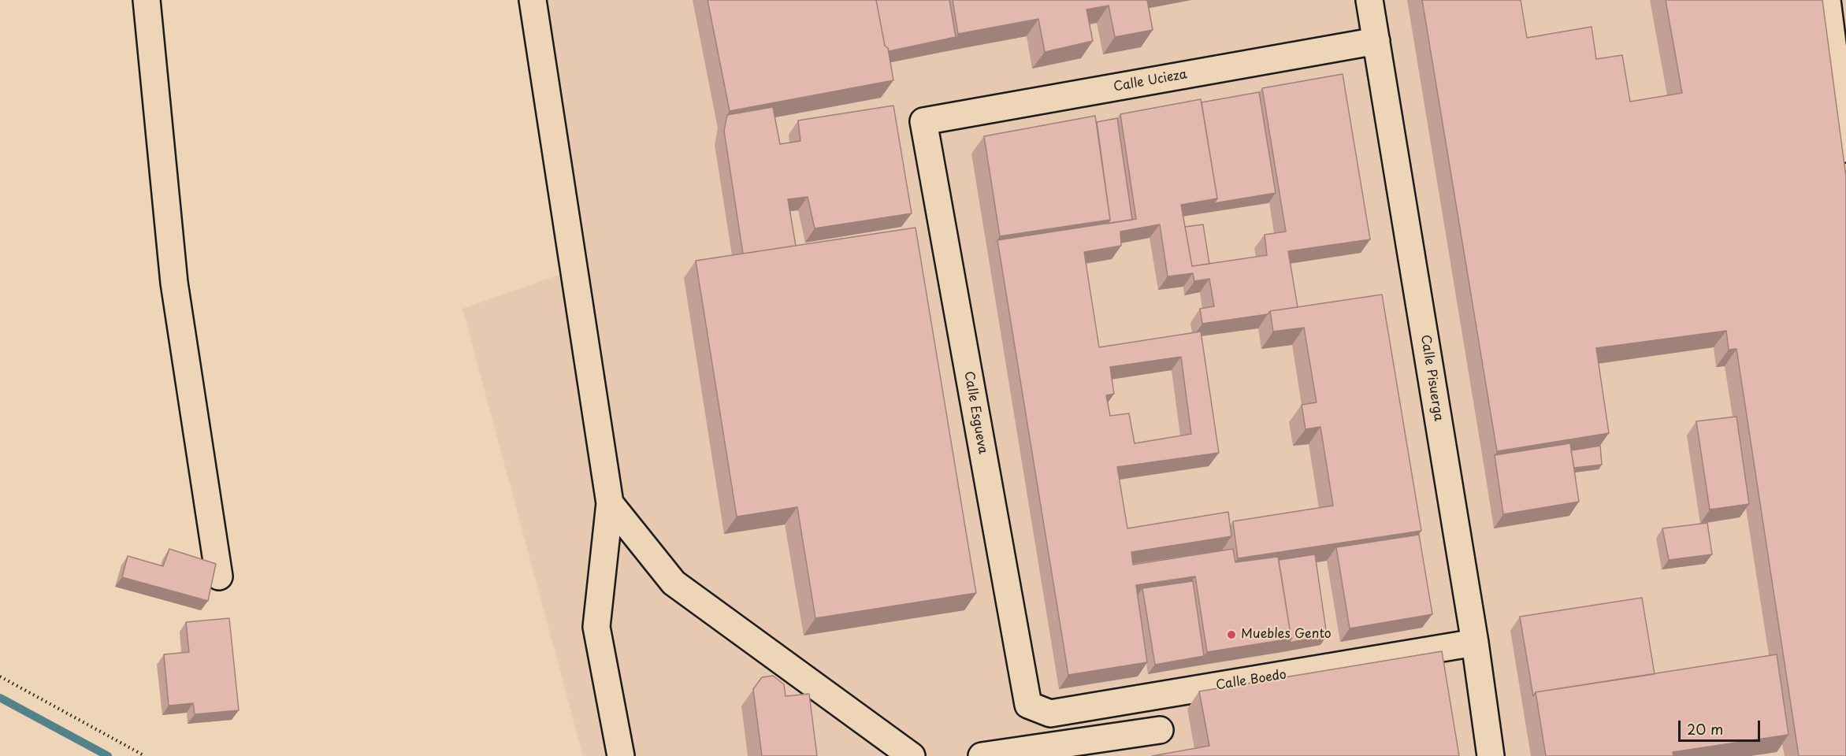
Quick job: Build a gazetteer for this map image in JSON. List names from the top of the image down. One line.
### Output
{"streets":{"street":["Calle Ucieza","Calle Pisuerga","Calle Esgueva","Calle Boedo"]},"crossings":[["Calle Ucieza","Calle Pisuerga"],["Calle Ucieza","Calle Esgueva"],["Calle Pisuerga","Calle Boedo"],["Calle Esgueva","Calle Boedo"]],"places":["Muebles Gento"],"scale_bar":"20 m"}
